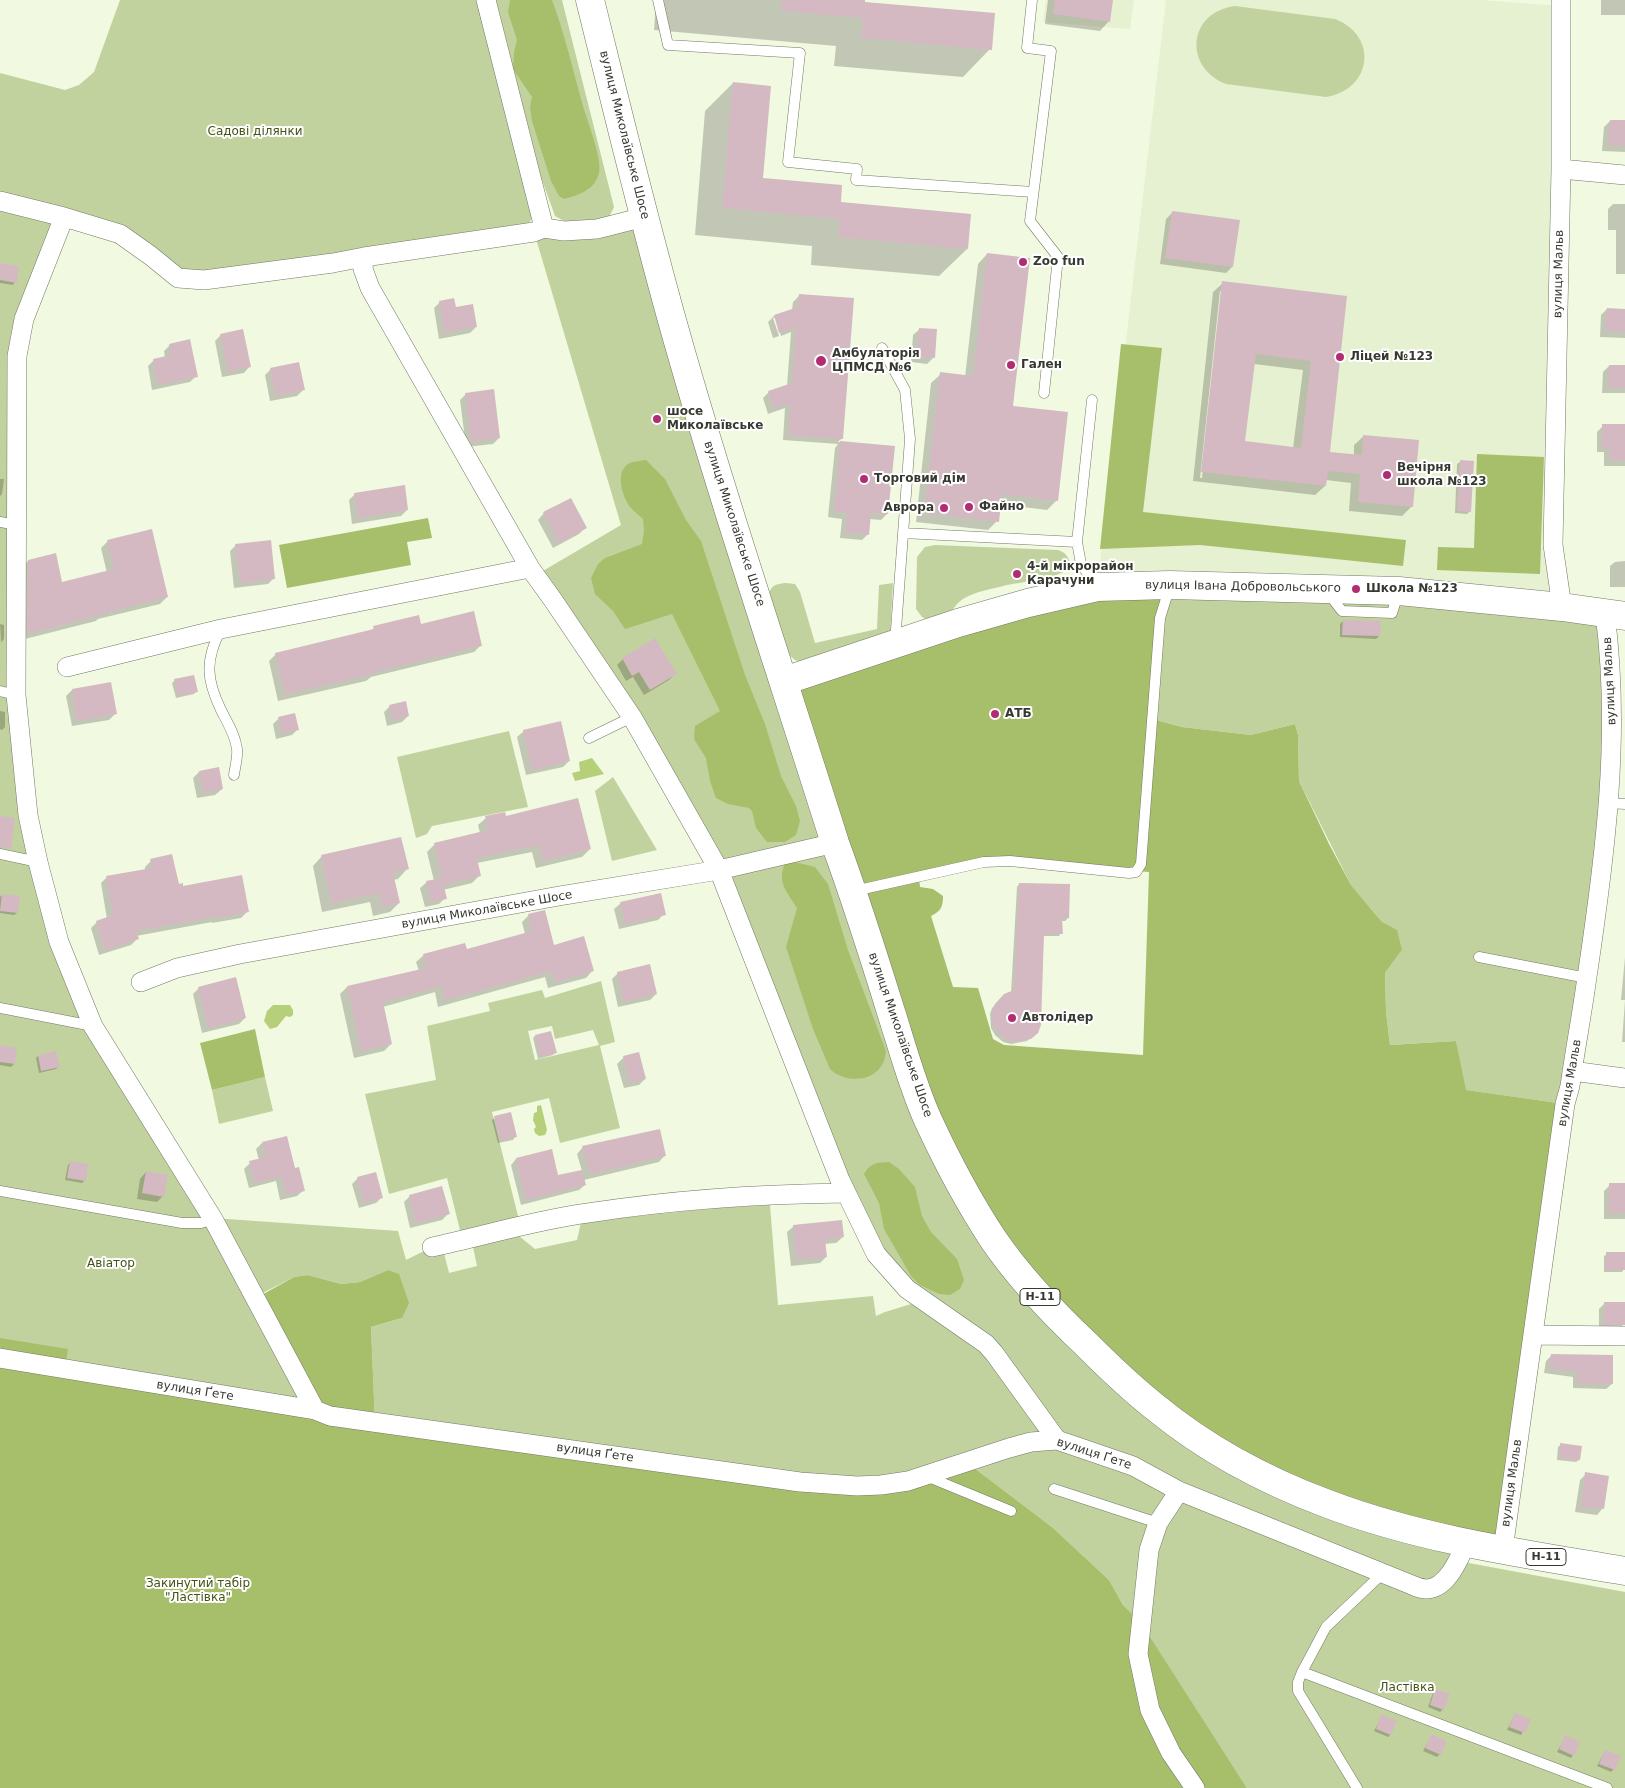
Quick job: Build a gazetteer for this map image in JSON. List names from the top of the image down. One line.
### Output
{"streets":{"main road":["вулиця Миколаївське Шосе","вулиця Івана Добровольського","Н-11"],"street":["вулиця Мальв","вулиця Ґете"]},"crossings":[["вулиця Миколаївське Шосе","вулиця Івана Добровольського"],["вулиця Миколаївське Шосе","Н-11"],["вулиця Миколаївське Шосе","вулиця Ґете"],["вулиця Мальв","вулиця Івана Добровольського"],["вулиця Мальв","Н-11"],["Н-11","вулиця Ґете"]],"parks":["Садові ділянки","Авіатор","Закинутий табір \"Ластівка\"","Ластівка"],"places":["Zoo fun","Ліцей №123","Амбулаторія ЦПМСД №6","Гален","шосе Миколаївське","Вечірня школа №123","Торговий дім","Файно","Аврора","4-й мікрорайон Карачуни","Школа №123","АТБ","Автолідер"]}
